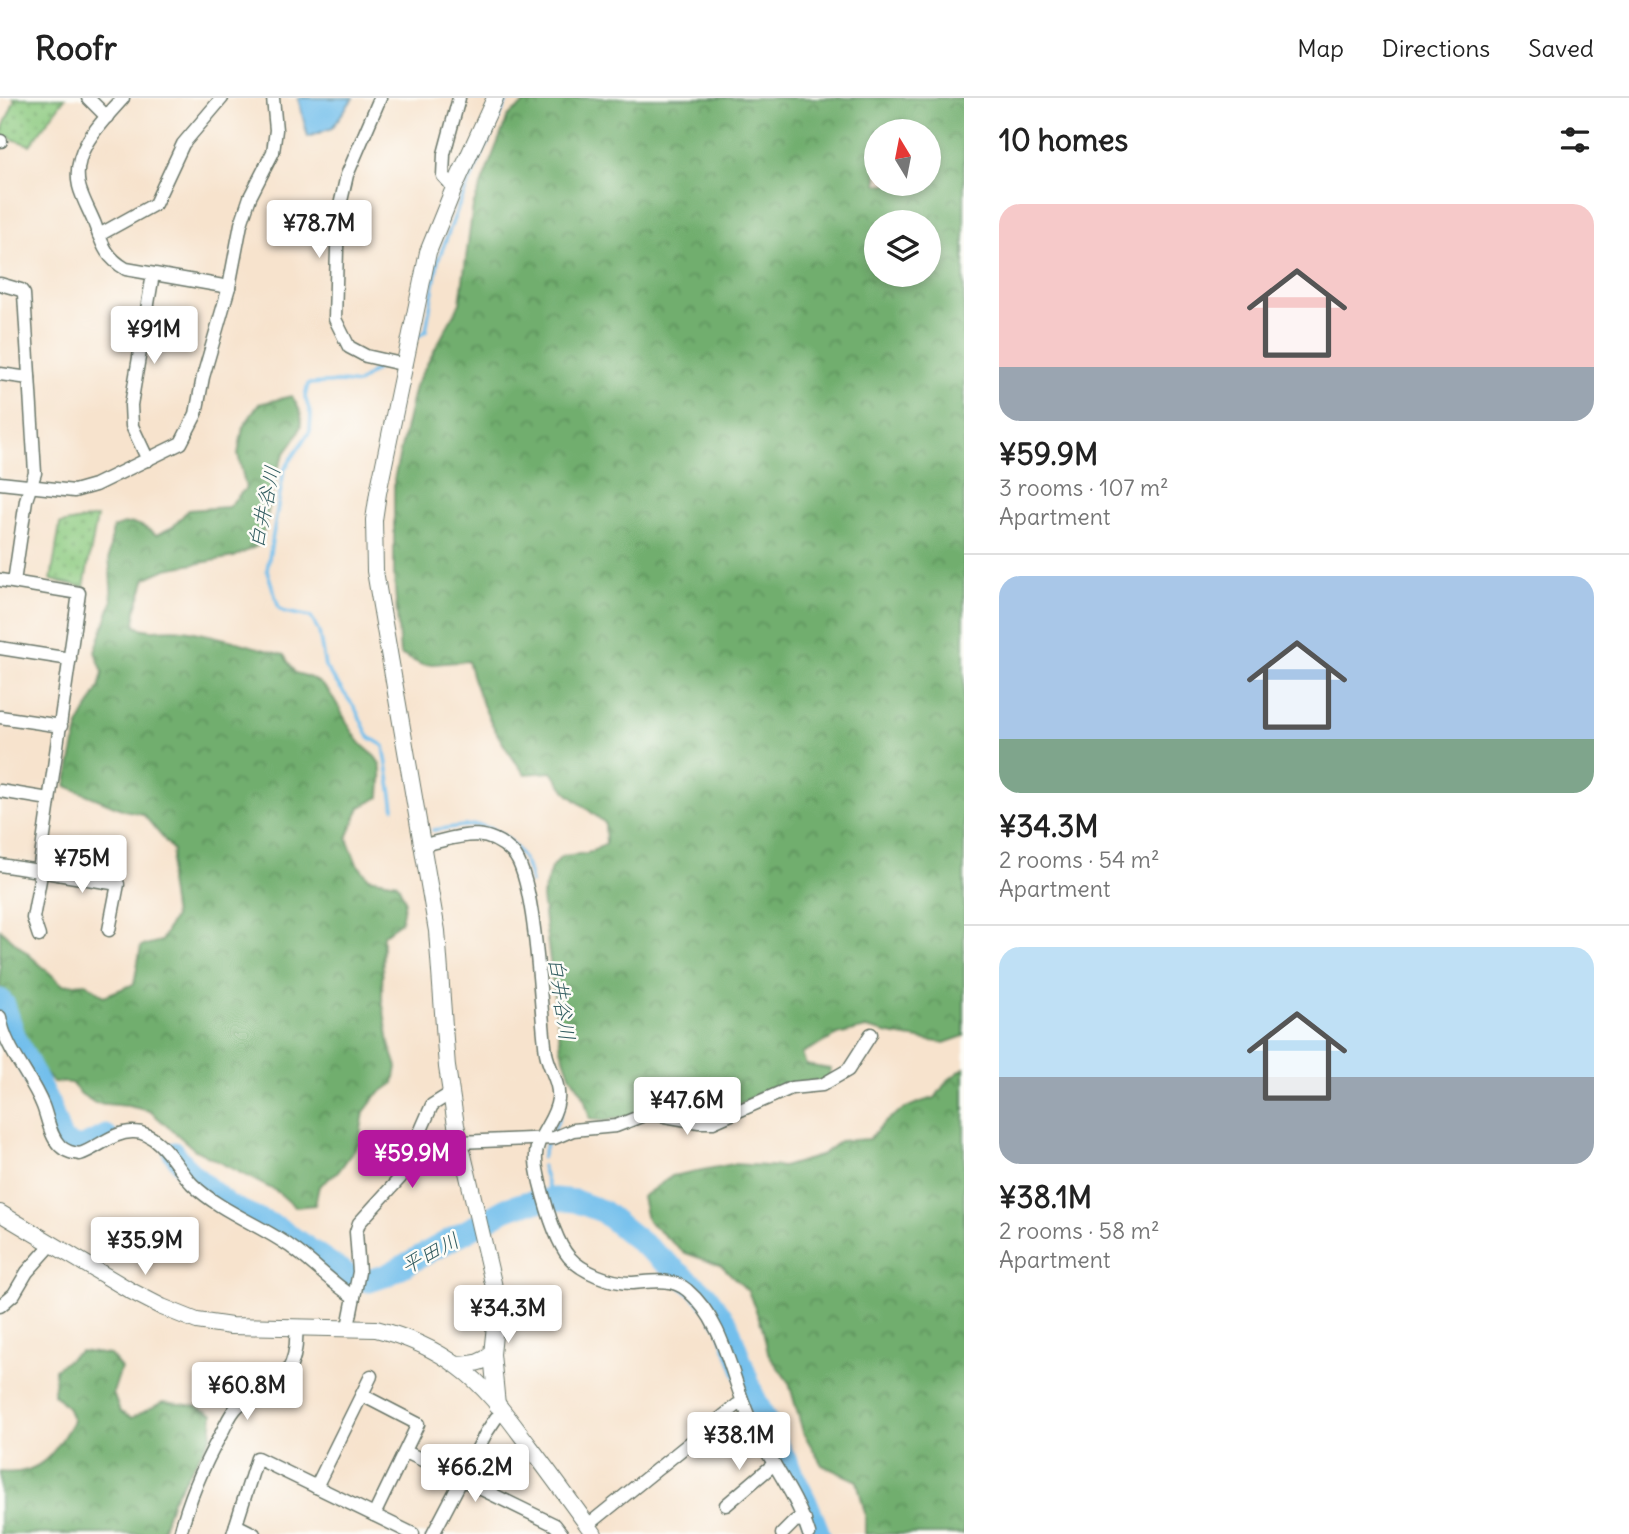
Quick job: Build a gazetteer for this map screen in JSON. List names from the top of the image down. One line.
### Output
{"water":["白井谷川","平田川"],"north":"top","page":{"header":"Roofr","nav":["Map","Directions","Saved"],"heading":"10 homes","list":[{"name":"¥59.9M","note":"3 rooms · 107 m² · Apartment"},{"name":"¥34.3M","note":"2 rooms · 54 m² · Apartment"},{"name":"¥38.1M","note":"2 rooms · 58 m² · Apartment"}],"price":["¥78.7M","¥91M","¥75M","¥47.6M","¥59.9M","¥35.9M","¥34.3M","¥60.8M","¥38.1M","¥66.2M"]}}
